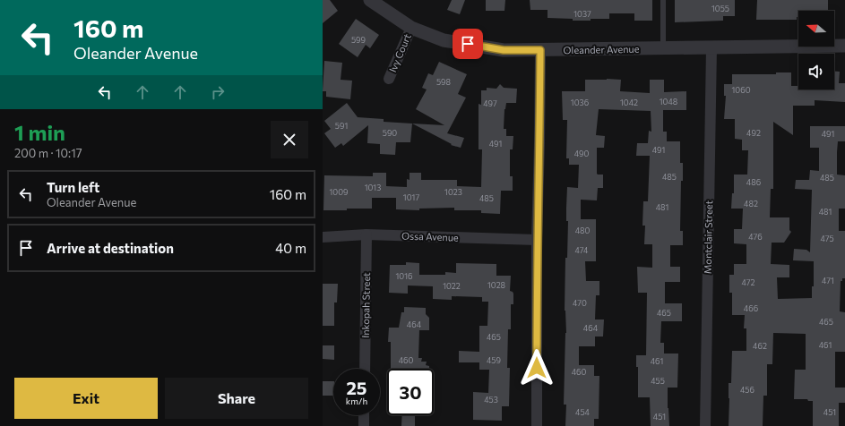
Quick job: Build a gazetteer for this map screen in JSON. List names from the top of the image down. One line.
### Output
{"streets":{"street":["Oleander Avenue","Ivy Court","Ossa Avenue","Montclair Street","Inkopah Street"]},"crossings":[["Oleander Avenue","Ivy Court"],["Oleander Avenue","Montclair Street"],["Ossa Avenue","Inkopah Street"]],"house_numbers":["1055","1037","599","598","1060","1048","1036","1042","497","591","590","492","491","491","491","490","485","485","486","1013","1009","1023","1017","485","482","481","481","480","476","475","474","1016","471","472","1028","1022","470","466","465","465","464","464","465","461","462","460","459","461","460","455","456","453","454","451","451"],"north":"left","page":{"turn":["160 m","Oleander Avenue"],"heading":["1 min","200 m · 10:17"],"list":[{"name":"Turn left","note":"Oleander Avenue","value":"160 m"},{"name":"Arrive at destination","value":"40 m"}],"speed":"25 km/h","limit":"30","buttons":["Exit","Share"]}}
